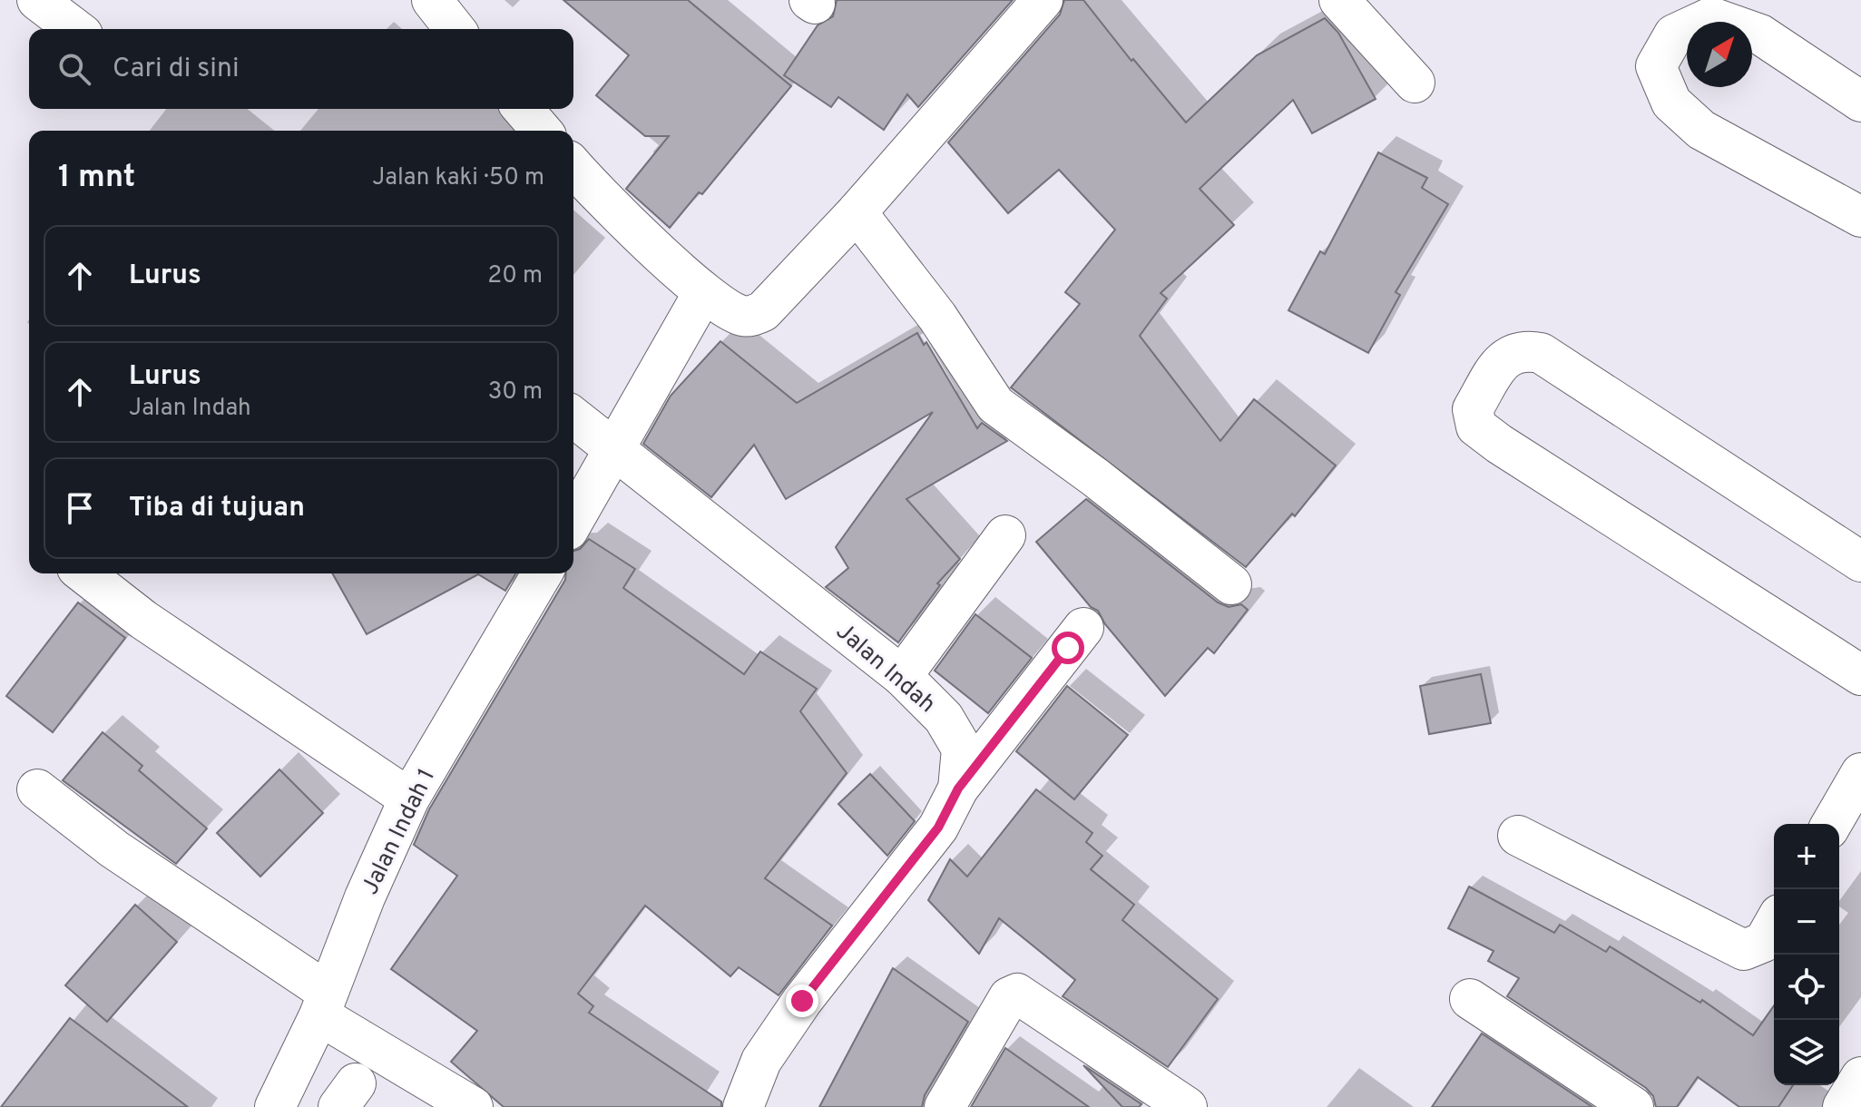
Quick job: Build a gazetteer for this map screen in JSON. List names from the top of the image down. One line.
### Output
{"streets":{"street":["Jalan Indah","Jalan Indah 1"]},"north":"top right","page":{"search":"Cari di sini","heading":["1 mnt","Jalan kaki · 50 m"],"list":[["Lurus","20 m"],["Lurus","Jalan Indah","30 m"],"Tiba di tujuan"],"map_buttons":["+","−"]}}
